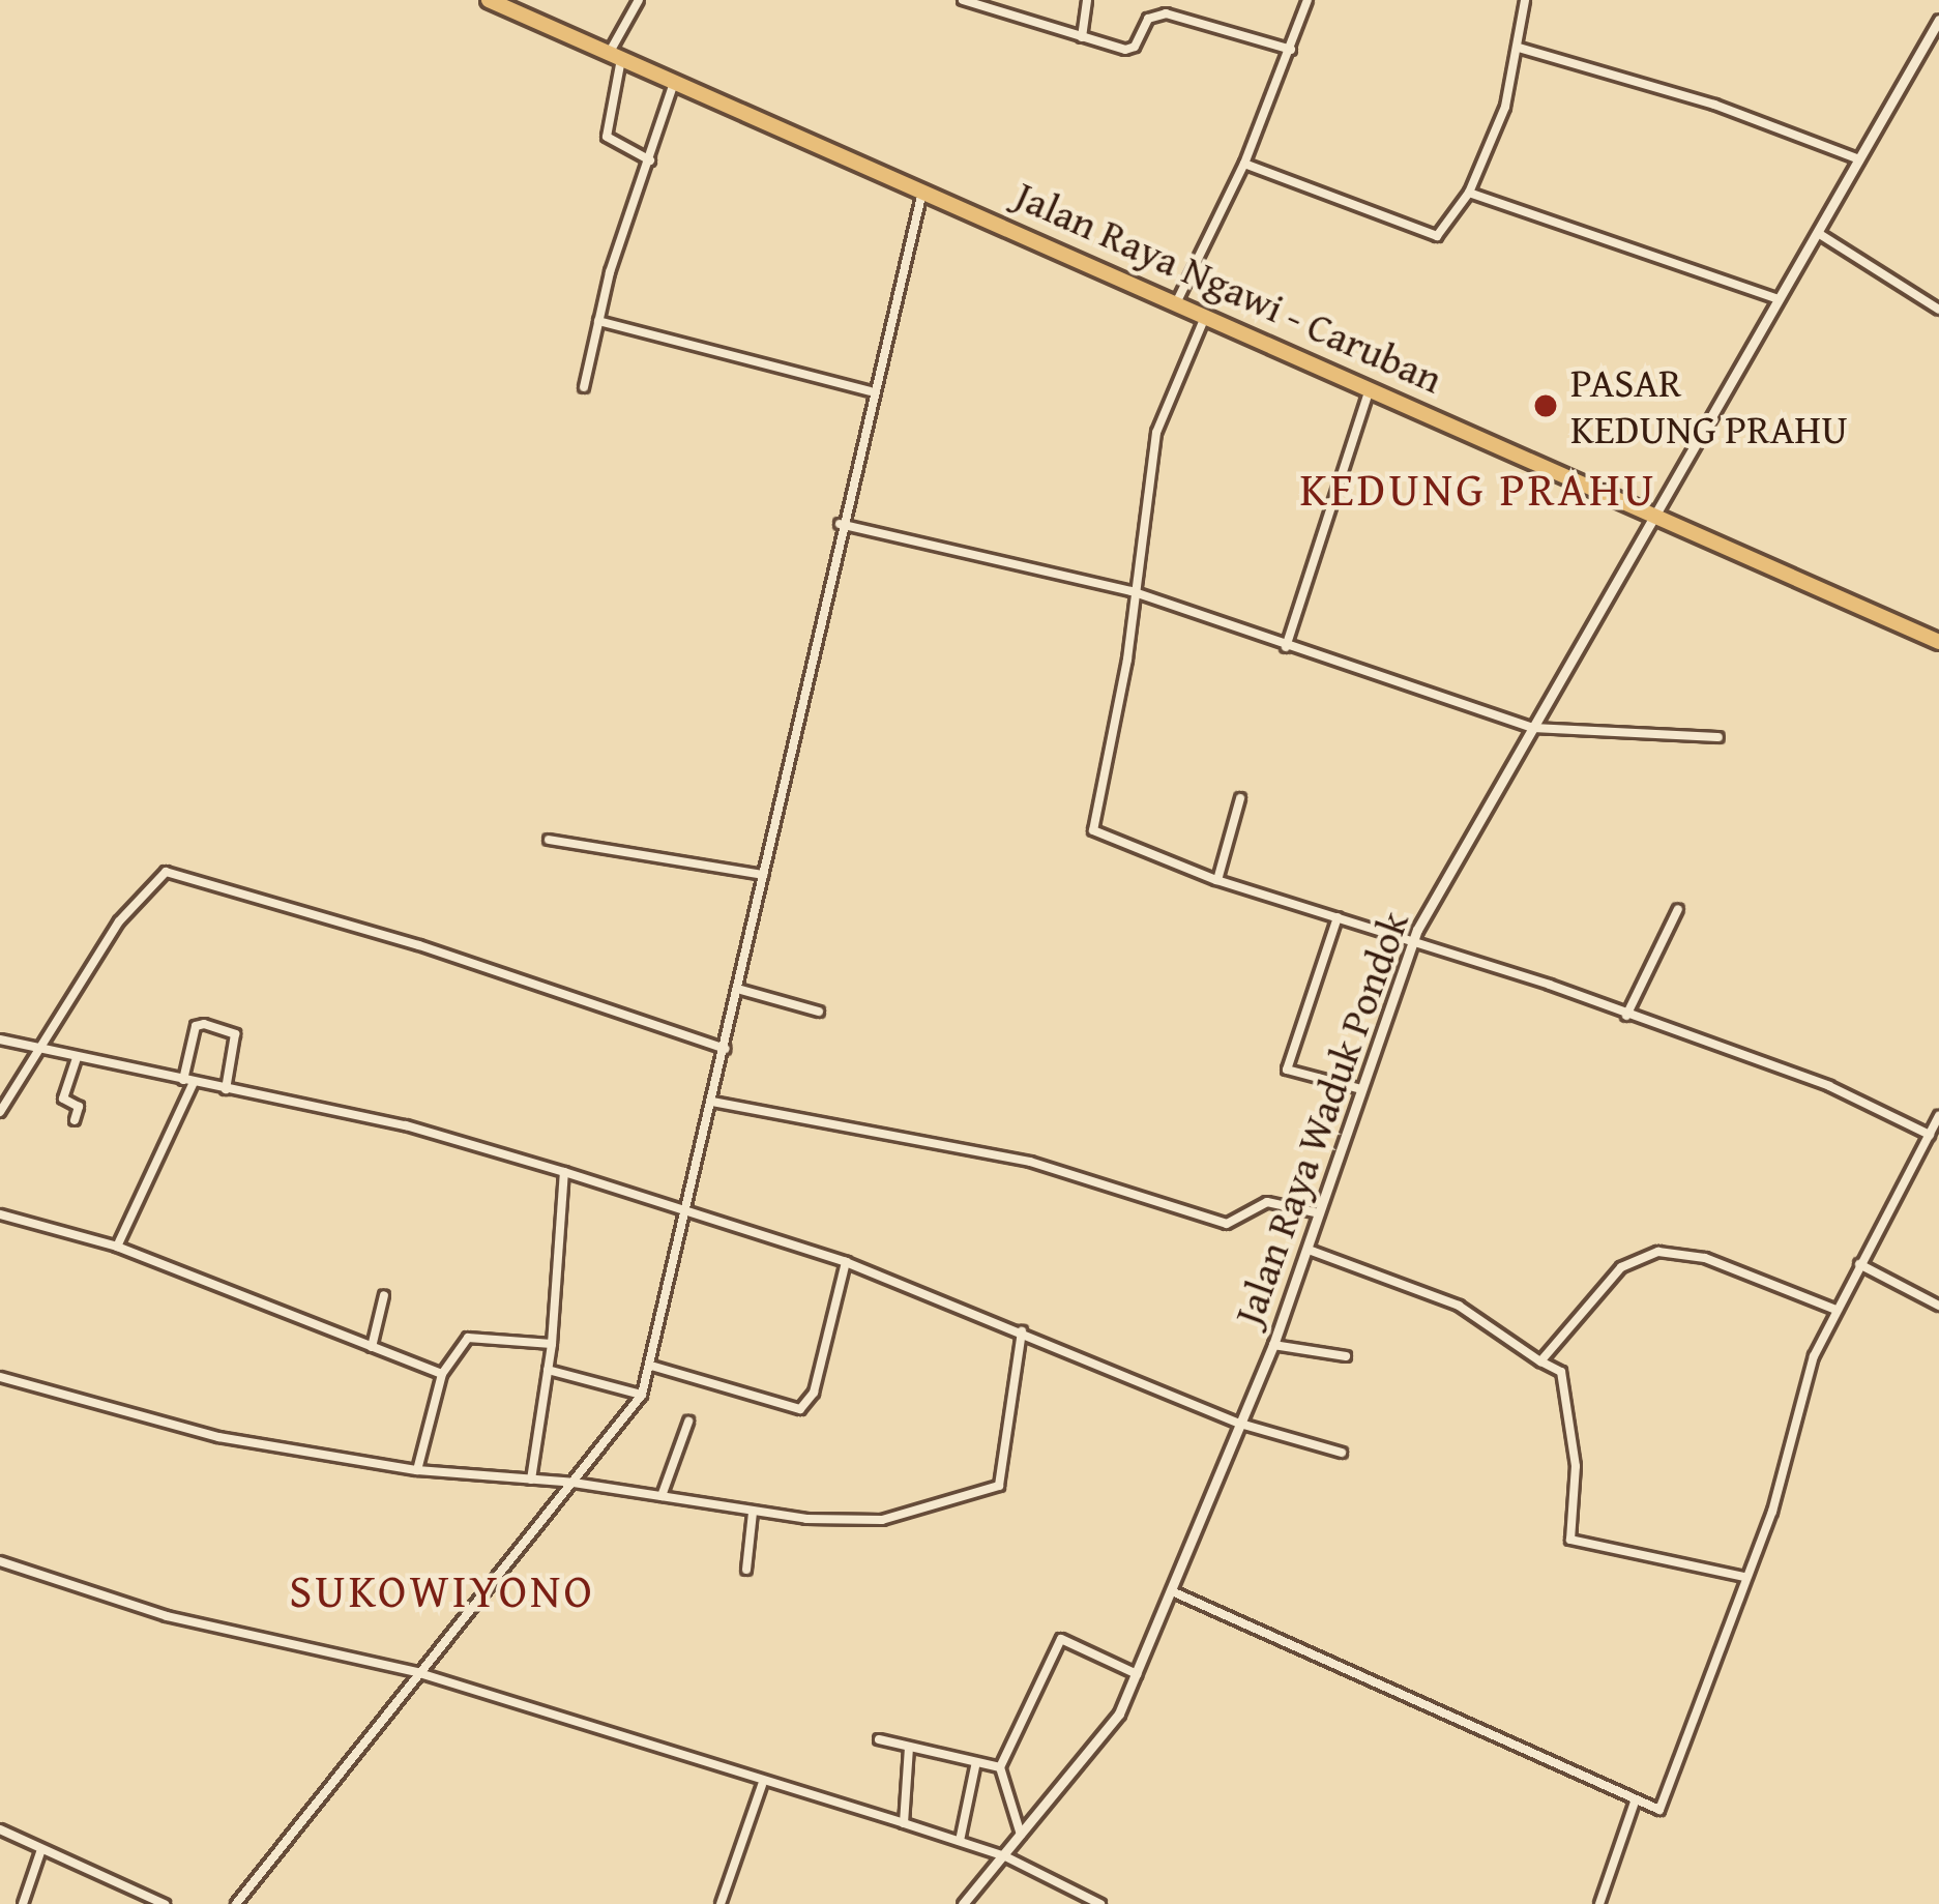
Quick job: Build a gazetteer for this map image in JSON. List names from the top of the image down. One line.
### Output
{"streets":{"highway":["Jalan Raya Ngawi - Caruban"],"street":["Jalan Raya Waduk Pondok"]},"crossings":[["Jalan Raya Ngawi - Caruban","Jalan Raya Waduk Pondok"]],"districts":["KEDUNG PRAHU","SUKOWIYONO"],"places":["PASAR KEDUNG PRAHU"]}
